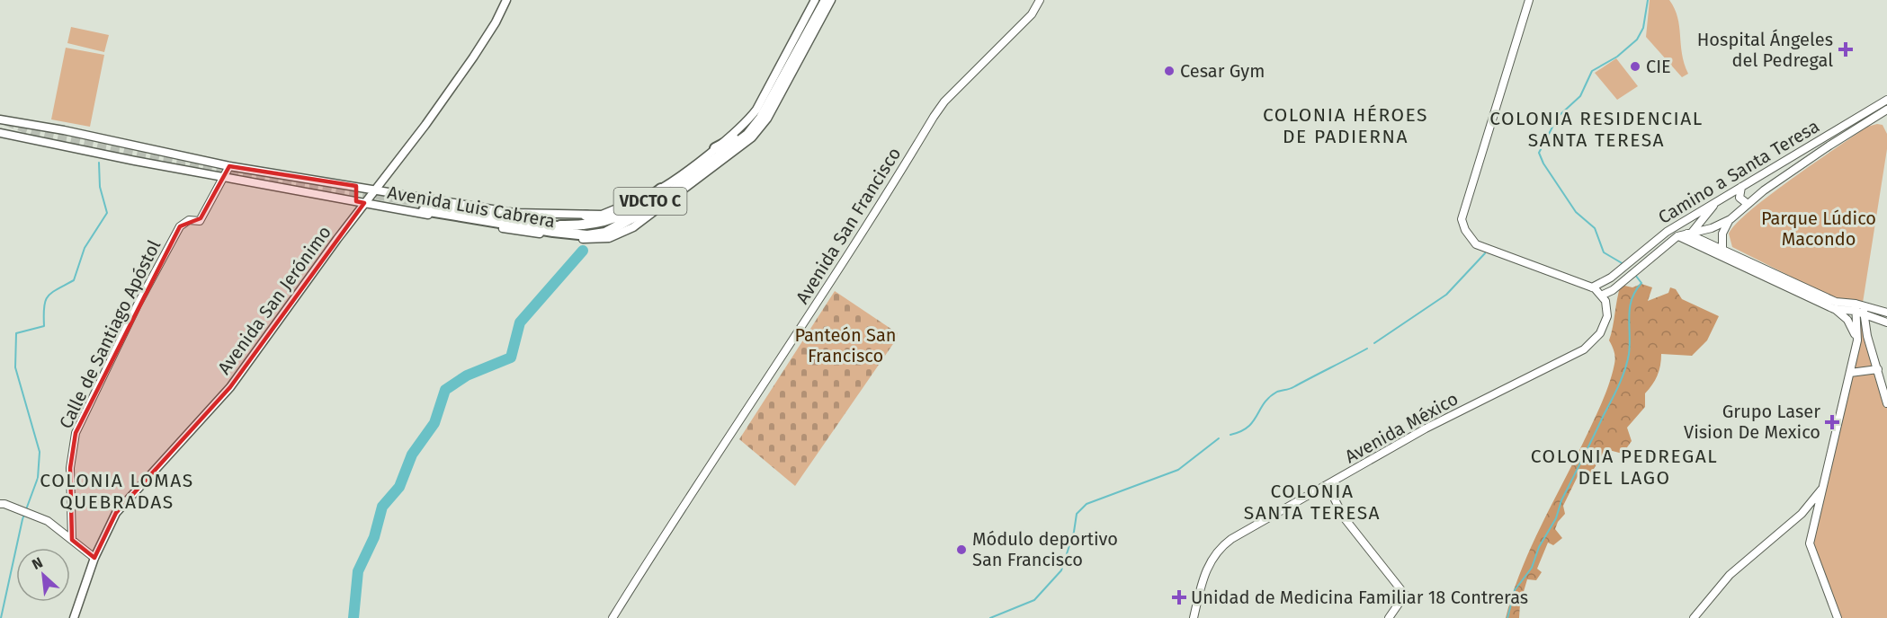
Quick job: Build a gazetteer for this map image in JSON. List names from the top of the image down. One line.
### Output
{"streets":{"highway":["VDCTO C"],"main road":["Avenida Luis Cabrera","Avenida San Jerónimo"],"street":["Camino a Santa Teresa","Avenida San Francisco","Calle de Santiago Apóstol","Avenida México"]},"crossings":[["Camino a Santa Teresa","Avenida México"],["VDCTO C","Avenida Luis Cabrera"],["Avenida Luis Cabrera","Avenida San Jerónimo"],["Avenida Luis Cabrera","Calle de Santiago Apóstol"]],"districts":["COLONIA HÉROES DE PADIERNA","COLONIA RESIDENCIAL SANTA TERESA","COLONIA PEDREGAL DEL LAGO","COLONIA LOMAS QUEBRADAS","COLONIA SANTA TERESA"],"parks":["Parque Lúdico Macondo","Panteón San Francisco"],"places":{"health":["Hospital Ángeles del Pedregal","Grupo Laser Vision De Mexico","Unidad de Medicina Familiar 18 Contreras"],"other":["CIE","Cesar Gym","Módulo deportivo San Francisco"]},"north":"top left"}
